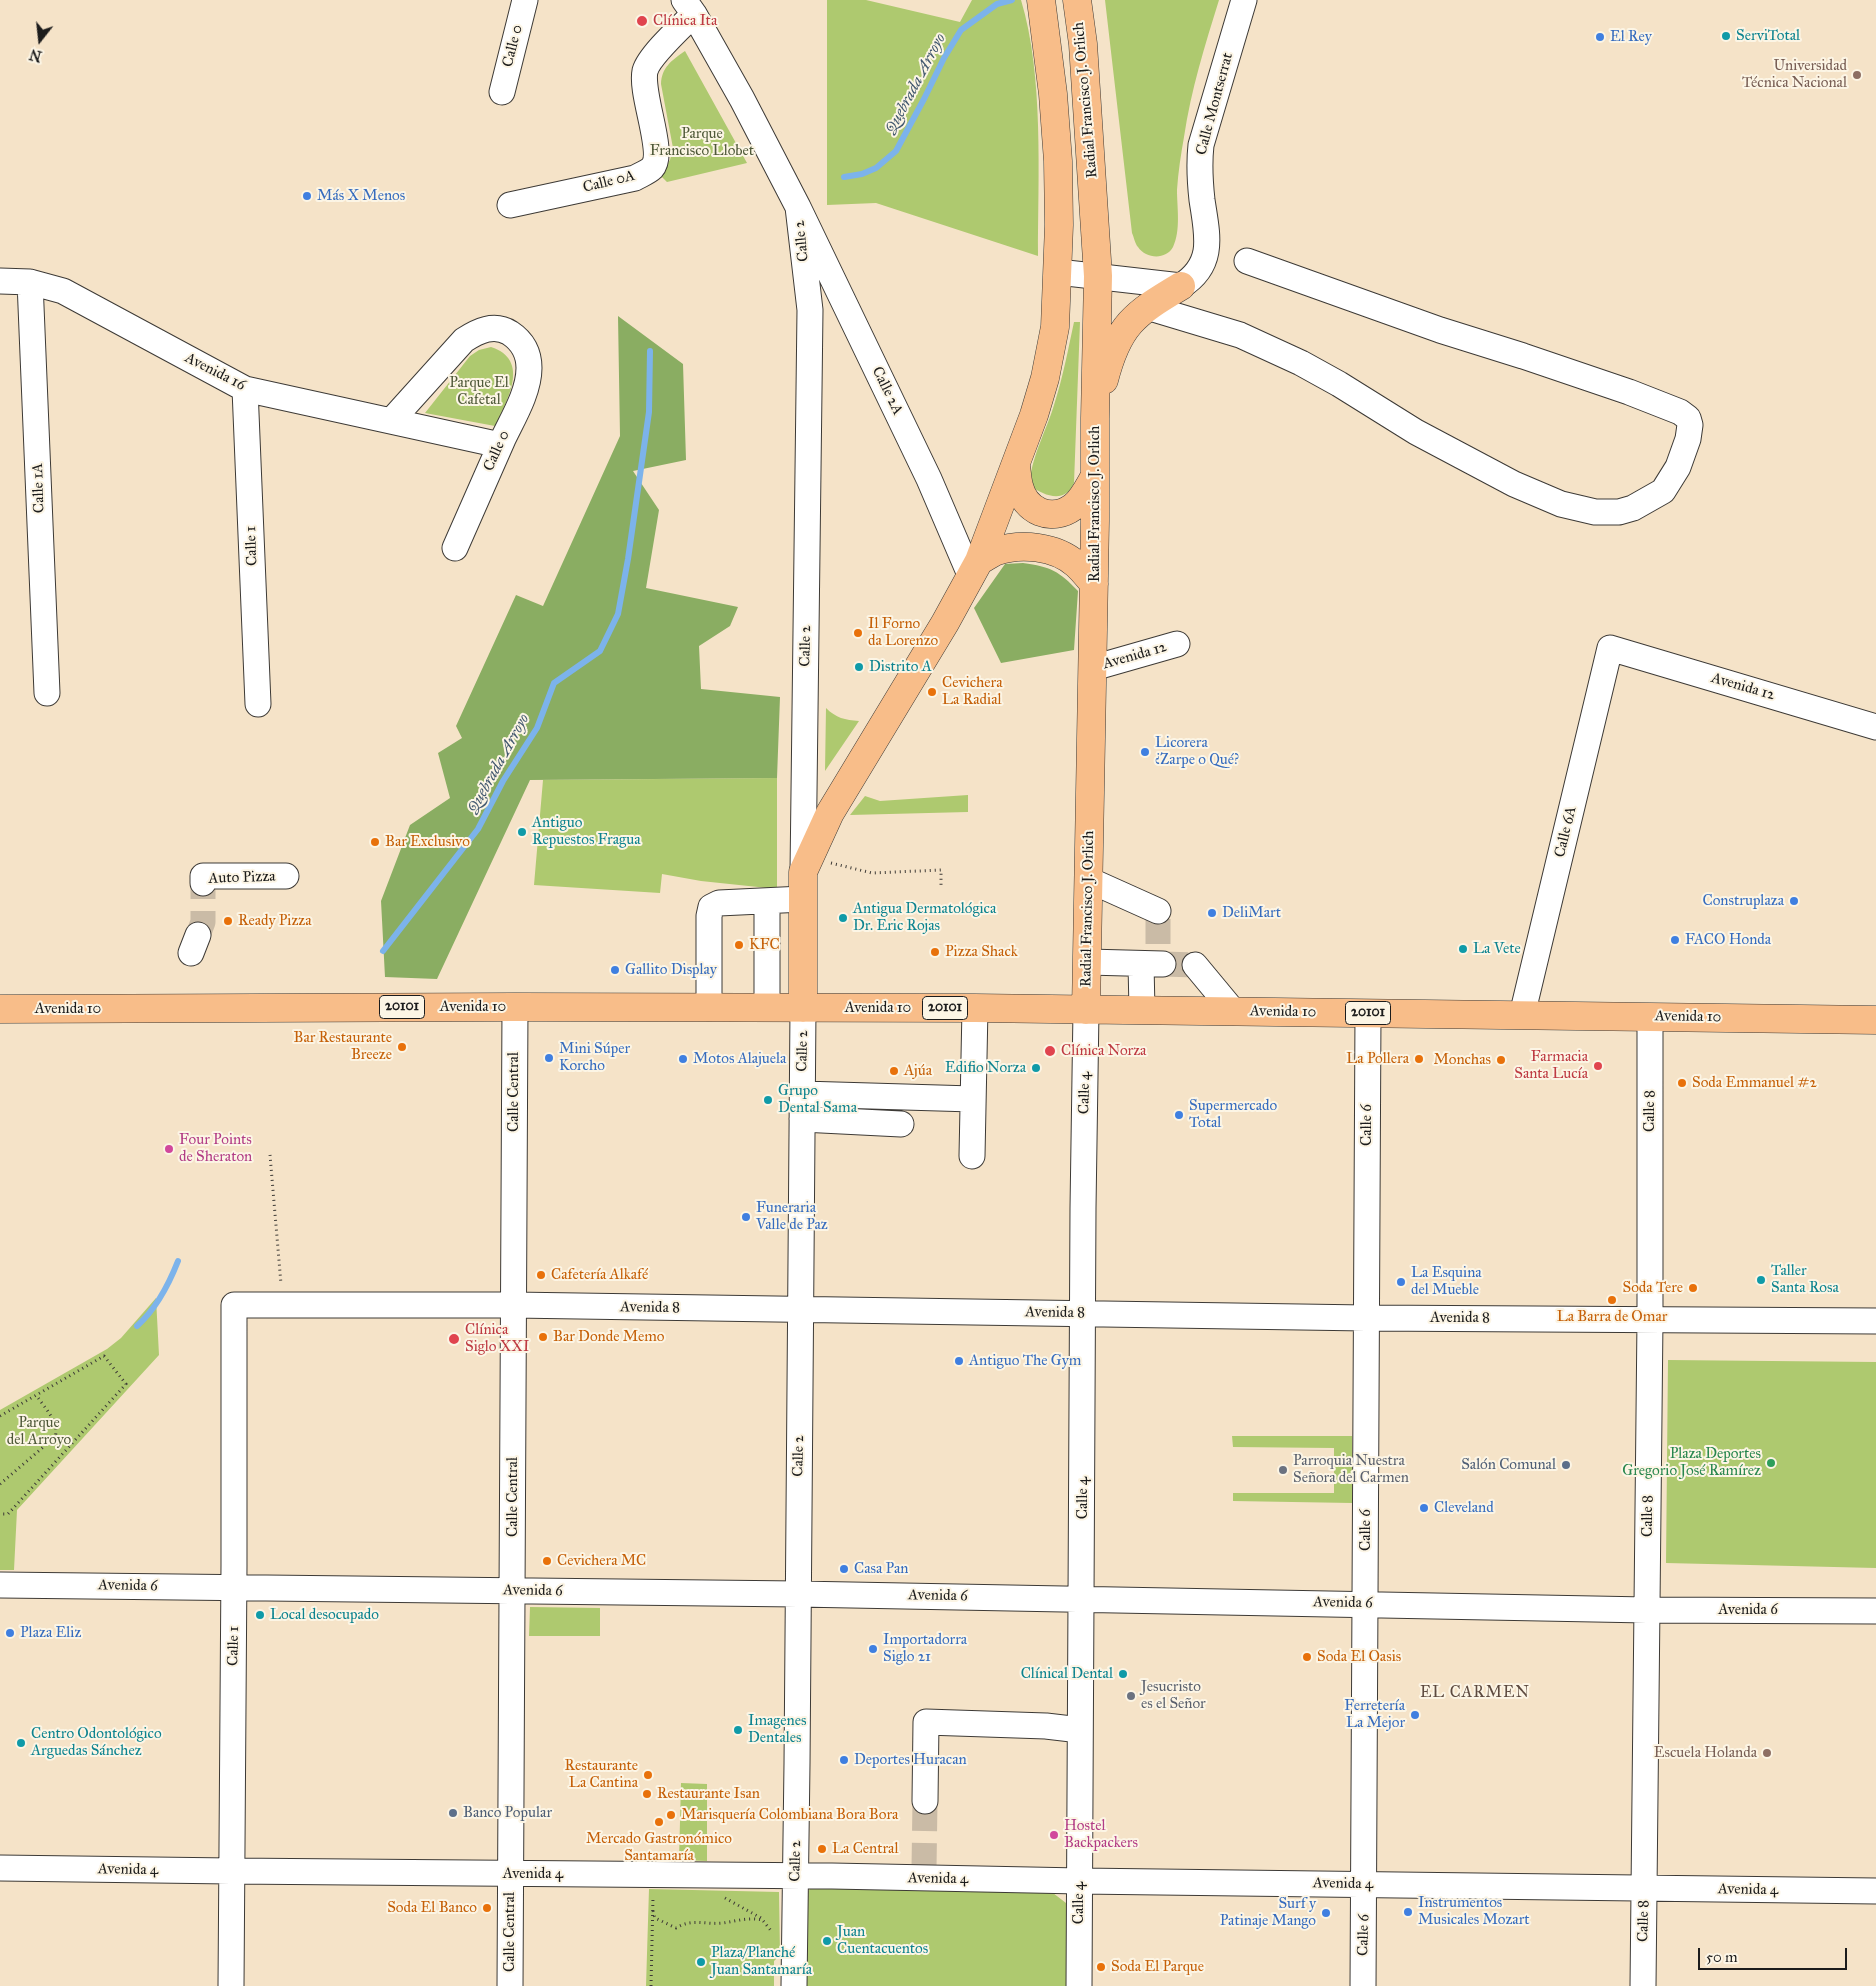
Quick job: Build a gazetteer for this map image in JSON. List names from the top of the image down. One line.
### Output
{"streets":{"main road":["Radial Francisco J. Orlich","Calle 2","20101","Avenida 10"],"street":["Calle 0","Calle Montserrat","Calle 0A","Avenida 16","Calle 2A","Calle 1A","Calle 1","Avenida 12","Calle 6A","Auto Pizza","Calle Central","Calle 4","Calle 8","Calle 6","Avenida 8","Avenida 6","Avenida 4"]},"crossings":[["Calle 0","Avenida 16"],["Radial Francisco J. Orlich","Avenida 12"],["Radial Francisco J. Orlich","Avenida 10"],["Radial Francisco J. Orlich","Calle 4"],["Calle 0A","Calle 2A"],["Calle 2","Calle 2A"],["Calle 2","Avenida 10"],["Calle 2","Avenida 8"],["Calle 2","Avenida 6"],["Calle 2","Avenida 4"],["Avenida 16","Calle 1A"],["Avenida 16","Calle 1"],["Calle 1","Avenida 8"],["Calle 1","Avenida 6"],["Calle 1","Avenida 4"],["Avenida 12","Calle 6A"],["Calle 6A","Avenida 10"],["Avenida 10","Calle Central"],["Avenida 10","Calle 4"],["Avenida 10","Calle 8"],["Avenida 10","Calle 6"],["Calle Central","Avenida 8"],["Calle Central","Avenida 6"],["Calle Central","Avenida 4"],["Calle 4","Avenida 8"],["Calle 4","Avenida 6"],["Calle 4","Avenida 4"],["Calle 8","Avenida 8"],["Calle 8","Avenida 6"],["Calle 8","Avenida 4"],["Calle 6","Avenida 8"],["Calle 6","Avenida 6"],["Calle 6","Avenida 4"]],"districts":["EL CARMEN"],"water":["Quebrada Arroyo"],"parks":["Parque Francisco Llobet","Parque El Cafetal","Parque del Arroyo"],"places":["Clínica Ita","ServiTotal","El Rey","Universidad Técnica Nacional","Más X Menos","Il Forno da Lorenzo","Distrito A","Cevichera La Radial","Licorera ¿Zarpe o Qué?","Antiguo Repuestos Fragua","Bar Exclusivo","Construplaza","DeliMart","Antigua Dermatológica Dr. Eric Rojas","Ready Pizza","FACO Honda","KFC","La Vete","Pizza Shack","Gallito Display","Bar Restaurante Breeze","Clínica Norza","Mini Súper Korcho","Motos Alajuela","La Pollera","Monchas","Farmacia Santa Lucía","Edifio Norza","Ajúa","Soda Emmanuel #2","Grupo Dental Sama","Supermercado Total","Four Points de Sheraton","Funeraria Valle de Paz","Cafetería Alkafé","Taller Santa Rosa","La Esquina del Mueble","Soda Tere","La Barra de Omar","Bar Donde Memo","Clínica Siglo XXI","Antiguo The Gym","Plaza Deportes Gregorio José Ramírez","Salón Comunal","Parroquia Nuestra Señora del Carmen","Cleveland","Cevichera MC","Casa Pan","Local desocupado","Plaza Eliz","Importadorra Siglo 21","Soda El Oasis","Clínical Dental","Jesucristo es el Señor","Ferretería La Mejor","Imagenes Dentales","Centro Odontológico Arguedas Sánchez","Escuela Holanda","Deportes Huracan","Restaurante La Cantina","Restaurante Isan","Banco Popular","Marisquería Colombiana Bora Bora","Mercado Gastronómico Santamaría","Hostel Backpackers","La Central","Soda El Banco","Instrumentos Musicales Mozart","Surf y Patinaje Mango","Juan Cuentacuentos","Plaza/Planché Juan Santamaría","Soda El Parque"],"scale_bar":"50 m","north":"bottom"}
